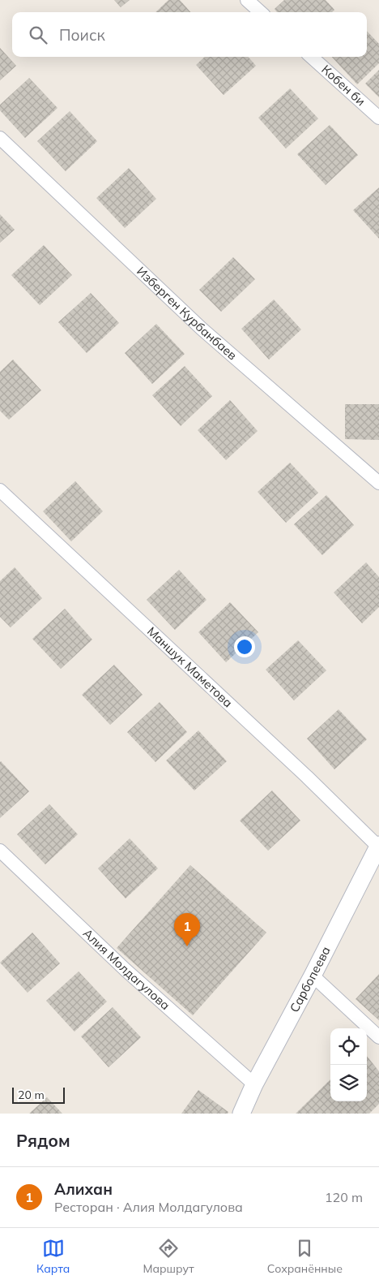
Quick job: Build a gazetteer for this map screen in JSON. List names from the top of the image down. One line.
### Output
{"streets":{"street":["Кобен би","Изберген Курбанбаев","Маншук Маметова","Алия Молдагулова","Сарбопеева"]},"crossings":[["Маншук Маметова","Сарбопеева"],["Алия Молдагулова","Сарбопеева"]],"scale_bar":"20 m","page":{"search":"Поиск","pins":"1","scale":"20 m","heading":"Рядом","list":[{"mark":"1","name":"Алихан","note":"Ресторан · Алия Молдагулова","value":"120 m"}],"nav":["Карта","Маршрут","Сохранённые"]}}
